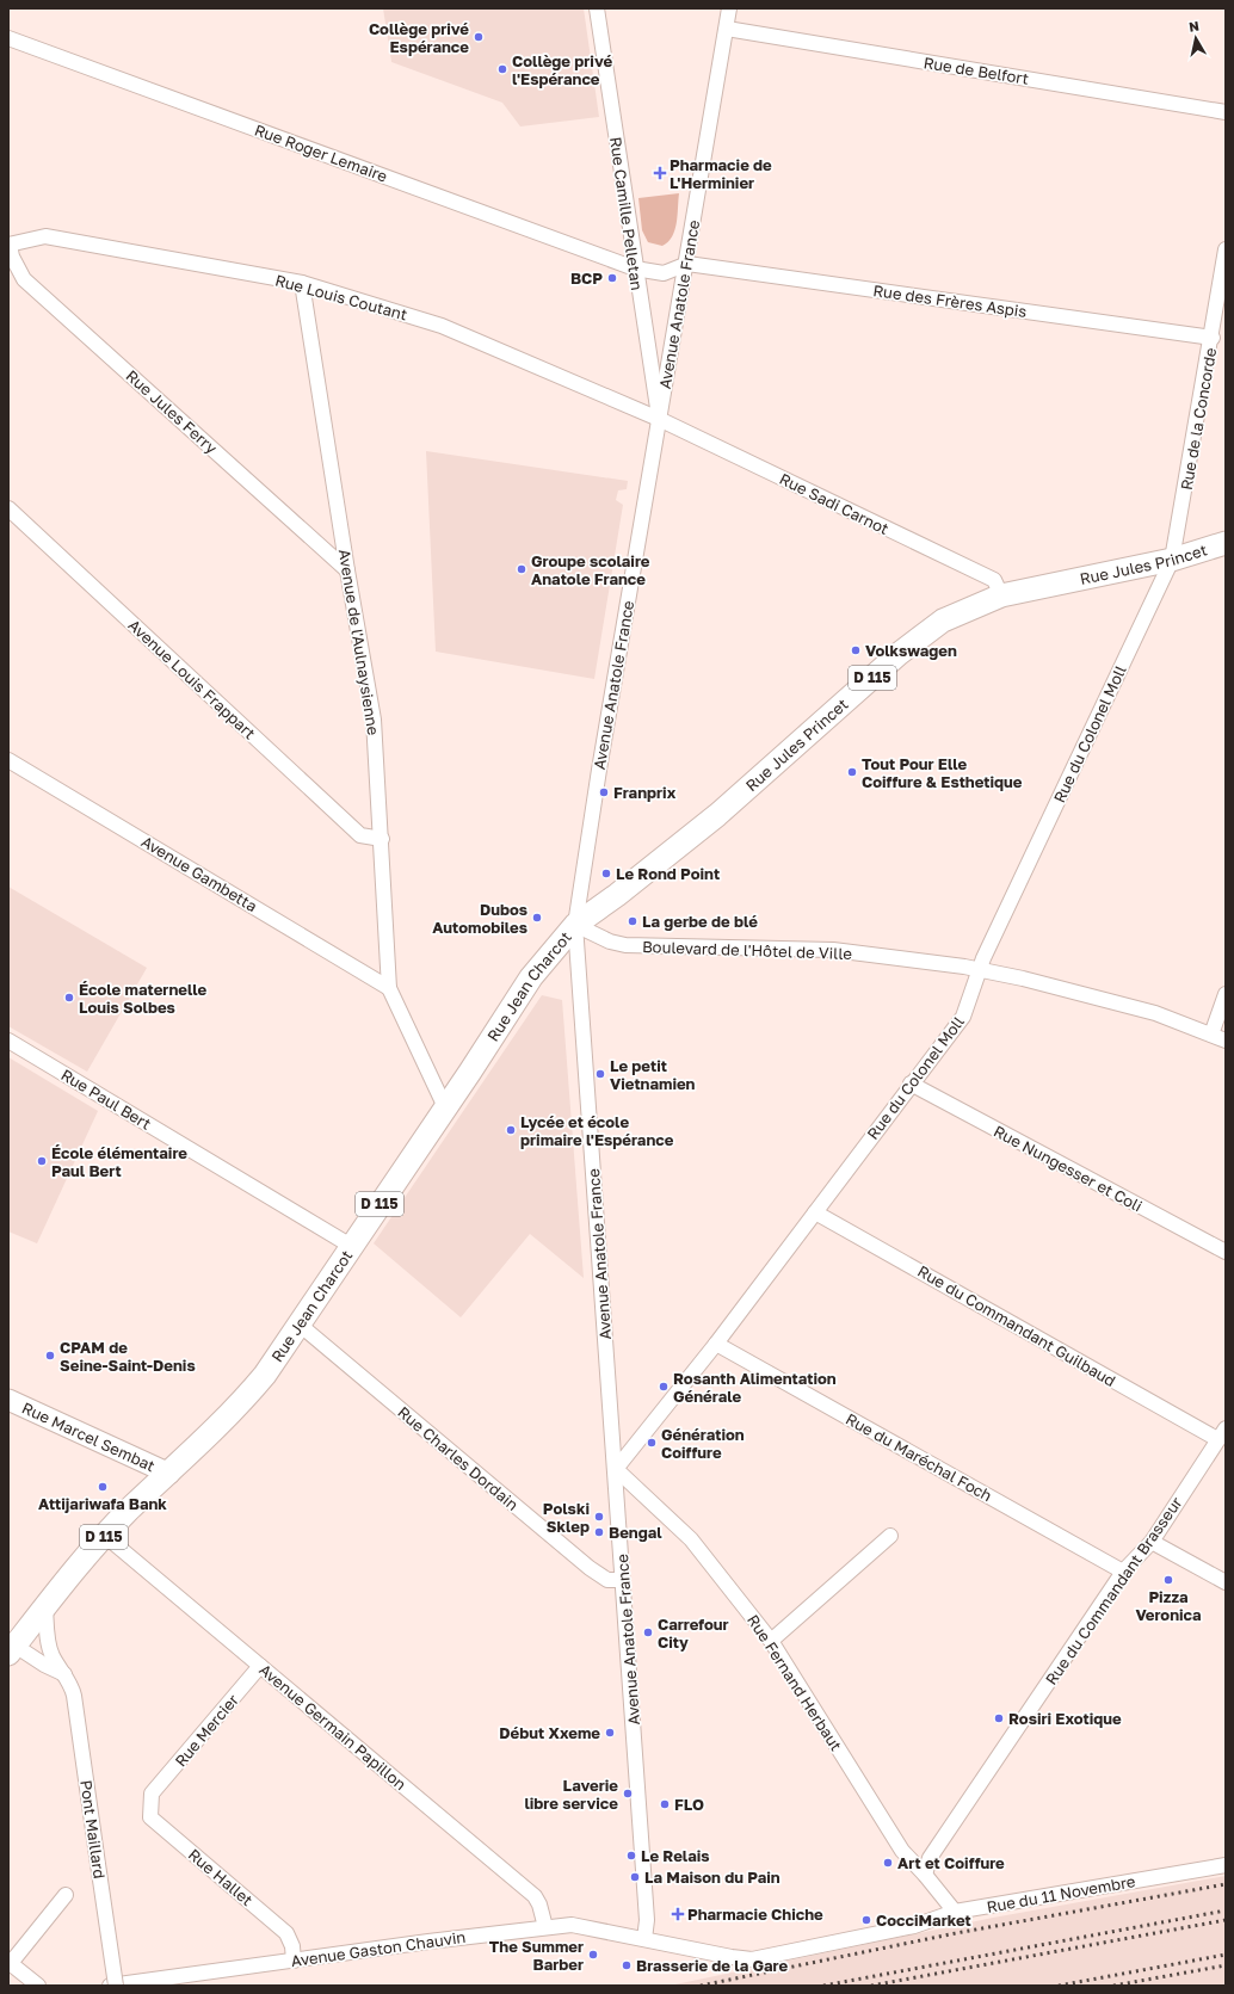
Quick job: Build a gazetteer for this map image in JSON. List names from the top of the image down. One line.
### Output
{"streets":{"main road":["Rue Jules Princet","D 115","Rue Jean Charcot"],"street":["Rue de Belfort","Rue Roger Lemaire","Rue Camille Pelletan","Rue Louis Coutant","Rue des Frères Aspis","Avenue Anatole France","Rue Jules Ferry","Rue de la Concorde","Rue Sadi Carnot","Avenue de l'Aulnaysienne","Avenue Louis Frappart","Rue du Colonel Moll","Avenue Gambetta","Boulevard de l'Hôtel de Ville","Rue Paul Bert","Rue Nungesser et Coli","Rue du Commandant Guilbaud","Rue Marcel Sembat","Rue du Maréchal Foch","Rue Charles Dordain","Rue du Commandant Brasseur","Rue Fernand Herbaut","Avenue Germain Papillon","Rue Mercier","Pont Maillard","Rue Hallet","Rue du 11 Novembre","Avenue Gaston Chauvin"]},"crossings":[["Rue de Belfort","Avenue Anatole France"],["Rue Roger Lemaire","Rue Camille Pelletan"],["Rue Roger Lemaire","Rue des Frères Aspis"],["Rue Roger Lemaire","Avenue Anatole France"],["Rue Camille Pelletan","Rue Louis Coutant"],["Rue Camille Pelletan","Avenue Anatole France"],["Rue Camille Pelletan","Rue Sadi Carnot"],["Rue Louis Coutant","Avenue Anatole France"],["Rue Louis Coutant","Rue Jules Ferry"],["Rue Louis Coutant","Rue Sadi Carnot"],["Rue Louis Coutant","Avenue de l'Aulnaysienne"],["Rue des Frères Aspis","Avenue Anatole France"],["Rue des Frères Aspis","Rue de la Concorde"],["Avenue Anatole France","Rue Sadi Carnot"],["Avenue Anatole France","Rue Jules Princet"],["Avenue Anatole France","Rue du Colonel Moll"],["Avenue Anatole France","Boulevard de l'Hôtel de Ville"],["Avenue Anatole France","Rue Jean Charcot"],["Avenue Anatole France","Rue Charles Dordain"],["Avenue Anatole France","Rue Fernand Herbaut"],["Avenue Anatole France","Rue du 11 Novembre"],["Avenue Anatole France","Avenue Gaston Chauvin"],["Rue Jules Ferry","Avenue de l'Aulnaysienne"],["Rue de la Concorde","Rue Jules Princet"],["Rue de la Concorde","Rue du Colonel Moll"],["Rue Sadi Carnot","Rue Jules Princet"],["Rue Jules Princet","Rue du Colonel Moll"],["Rue Jules Princet","Boulevard de l'Hôtel de Ville"],["Rue Jules Princet","Rue Jean Charcot"],["Avenue de l'Aulnaysienne","Avenue Louis Frappart"],["Avenue de l'Aulnaysienne","Avenue Gambetta"],["Avenue de l'Aulnaysienne","Rue Jean Charcot"],["Rue du Colonel Moll","Boulevard de l'Hôtel de Ville"],["Rue du Colonel Moll","Rue Nungesser et Coli"],["Rue du Colonel Moll","Rue du Commandant Guilbaud"],["Rue du Colonel Moll","Rue du Maréchal Foch"],["Rue du Colonel Moll","Rue Fernand Herbaut"],["Boulevard de l'Hôtel de Ville","Rue Jean Charcot"],["Rue Jean Charcot","Rue Paul Bert"],["Rue Jean Charcot","Rue Marcel Sembat"],["Rue Jean Charcot","Rue Charles Dordain"],["Rue Jean Charcot","Avenue Germain Papillon"],["Rue Jean Charcot","Pont Maillard"],["Rue du Commandant Guilbaud","Rue du Commandant Brasseur"],["Rue du Maréchal Foch","Rue du Commandant Brasseur"],["Rue du Commandant Brasseur","Rue Fernand Herbaut"],["Rue Fernand Herbaut","Rue du 11 Novembre"],["Avenue Germain Papillon","Rue Mercier"],["Avenue Germain Papillon","Avenue Gaston Chauvin"],["Rue Mercier","Rue Hallet"],["Rue Hallet","Avenue Gaston Chauvin"],["Rue du 11 Novembre","Avenue Gaston Chauvin"]],"places":{"other":["Collège privé Espérance","Collège privé l'Espérance","BCP","Groupe scolaire Anatole France","Volkswagen","Tout Pour Elle Coiffure & Esthetique","Franprix","Le Rond Point","Dubos Automobiles","La gerbe de blé","École maternelle Louis Solbes","Le petit Vietnamien","Lycée et école primaire l'Espérance","École élémentaire Paul Bert","CPAM de Seine-Saint-Denis","Rosanth Alimentation Générale","Génération Coiffure","Attijariwafa Bank","Polski Sklep","Bengal","Pizza Veronica","Carrefour City","Rosiri Exotique","Début Xxeme","Laverie libre service","FLO","Le Relais","Art et Coiffure","La Maison du Pain","CocciMarket","The Summer Barber","Brasserie de la Gare"],"health":["Pharmacie de L'Herminier","Pharmacie Chiche"]},"north":"top"}
